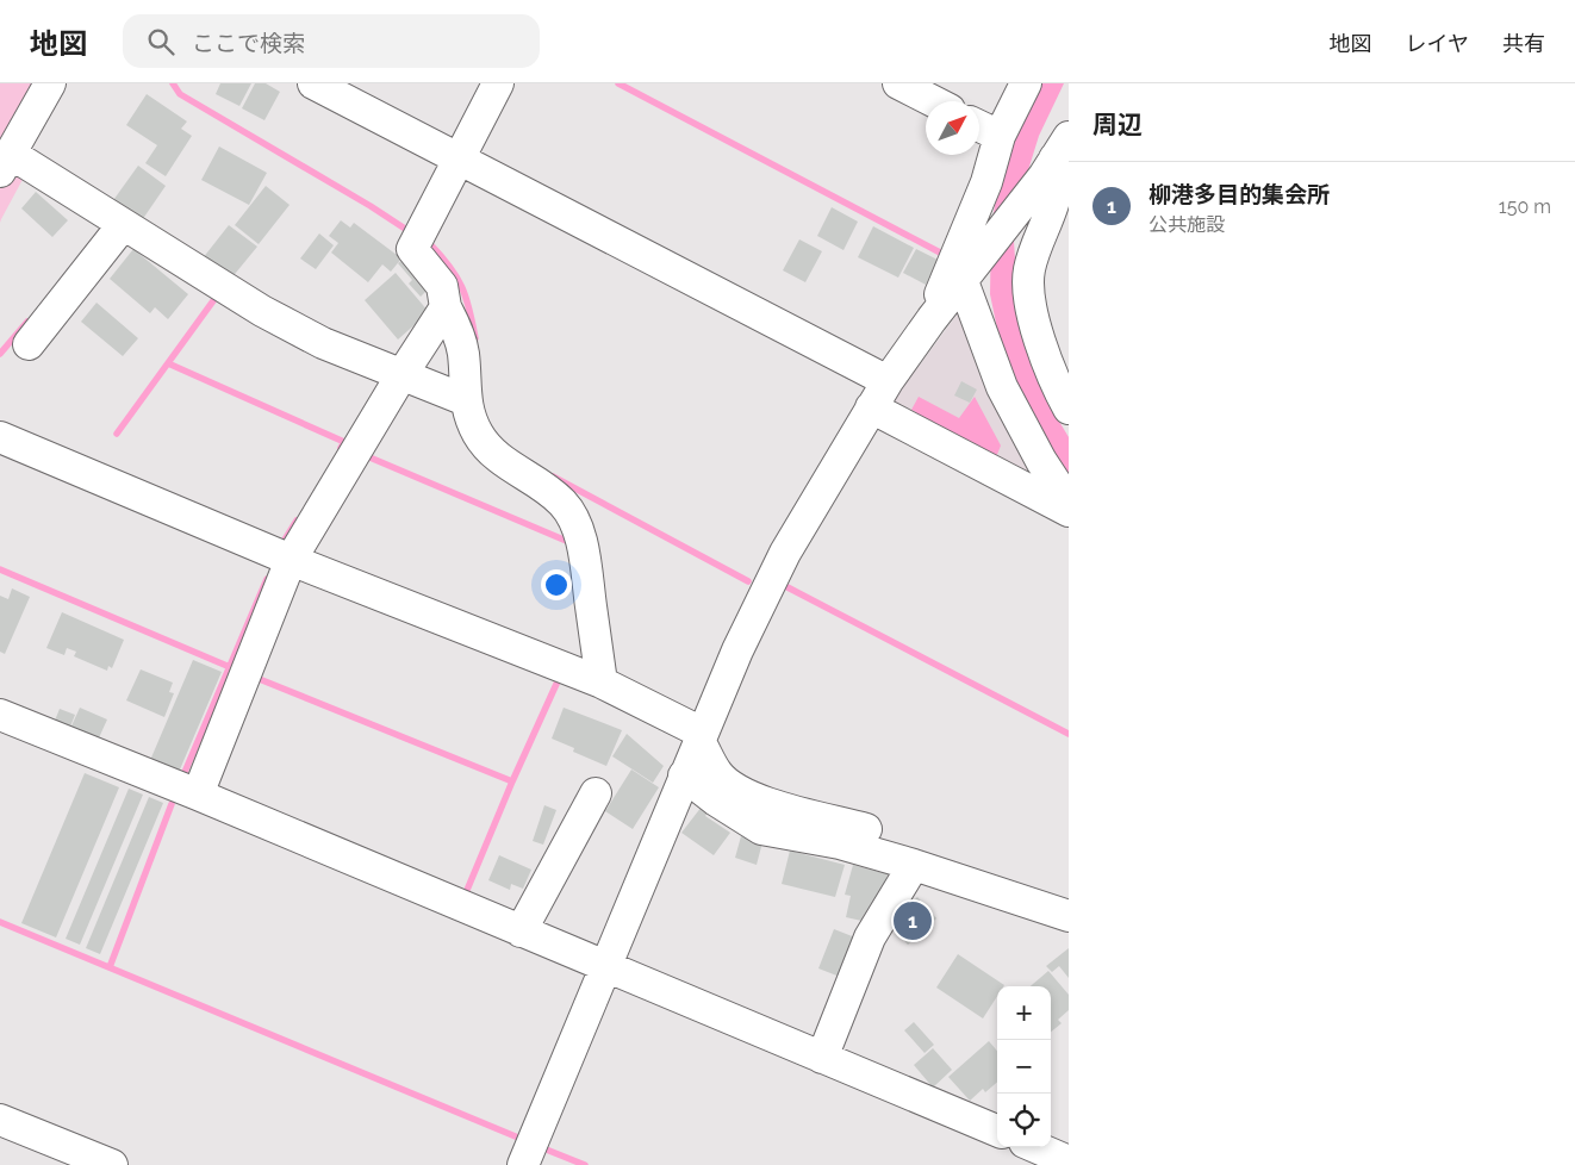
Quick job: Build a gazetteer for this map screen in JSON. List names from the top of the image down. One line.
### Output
{"north":"top right","page":{"header":"地図","search":"ここで検索","nav":["地図","レイヤ","共有"],"heading":"周辺","list":[{"mark":"1","name":"柳港多目的集会所","note":"公共施設","value":"150 m"}],"pins":"1","map_buttons":["+","−"]}}
